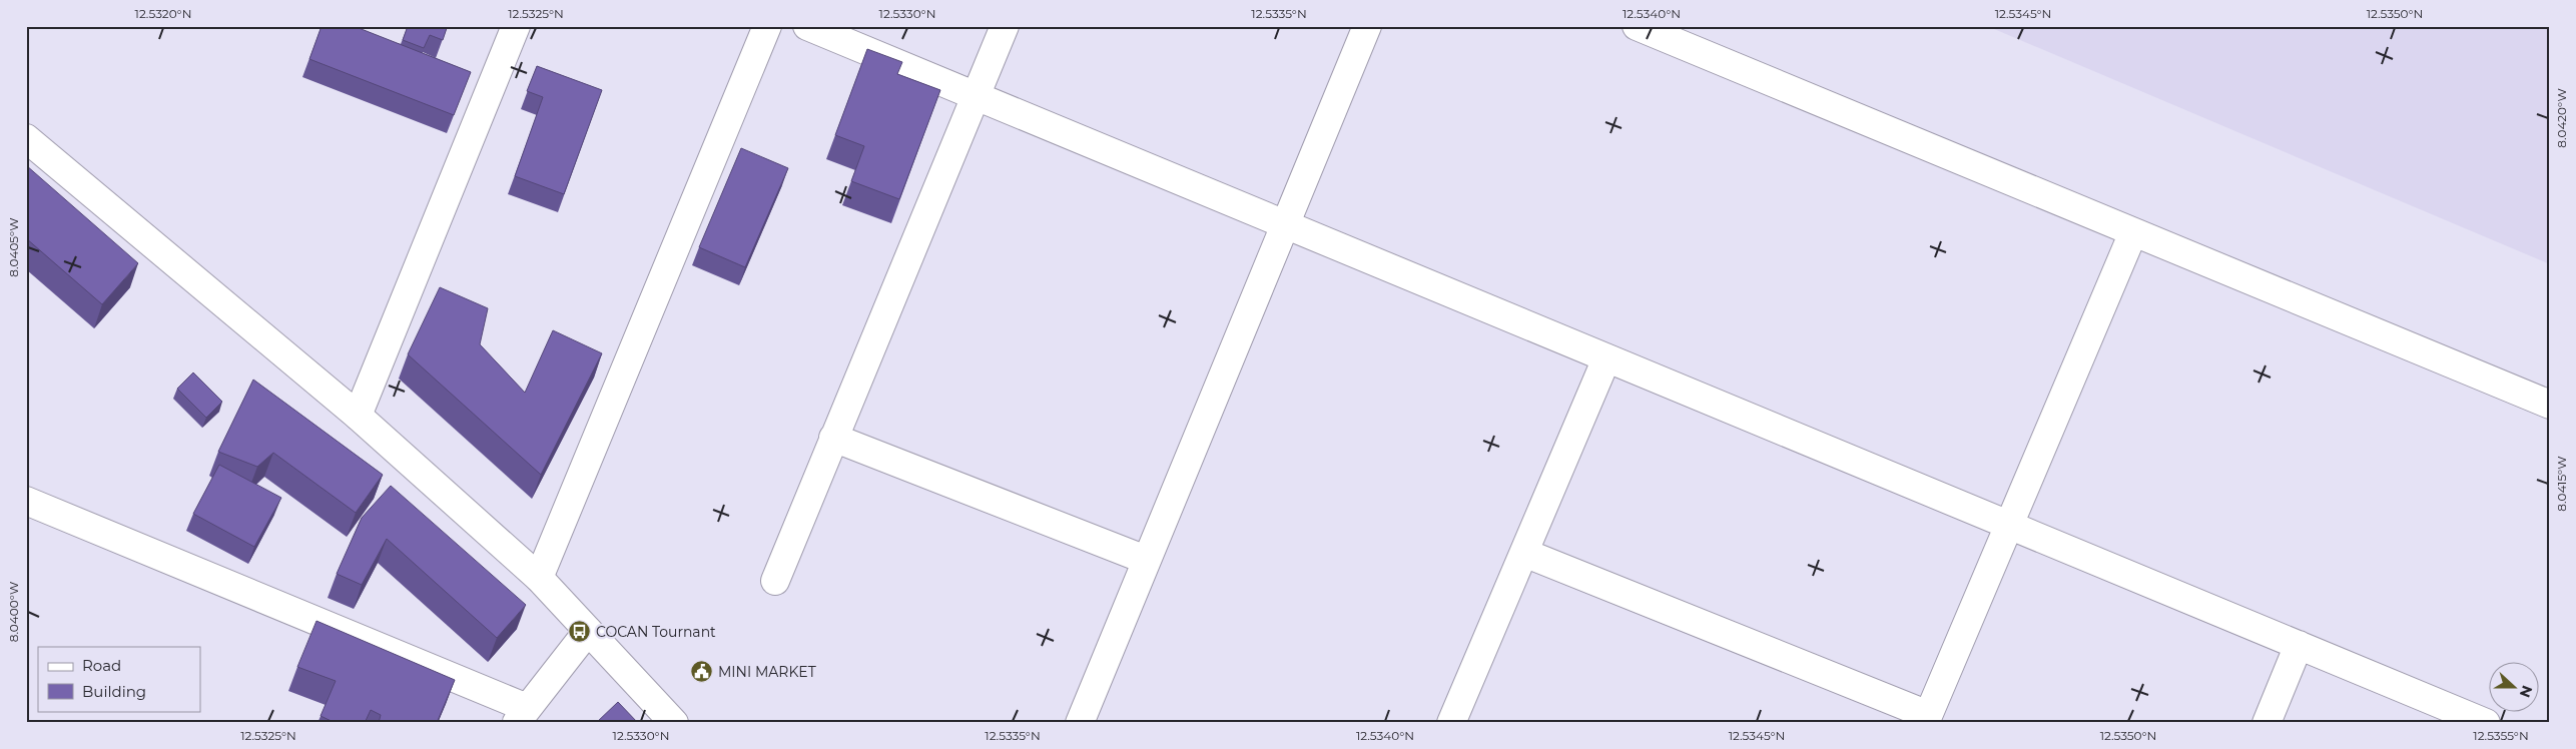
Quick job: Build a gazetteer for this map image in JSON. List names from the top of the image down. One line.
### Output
{"places":{"bus stop":["COCAN Tournant"],"public building":["MINI MARKET"]},"legend":["Road","Building"],"north":"right","coordinates":["12.5320°N","12.5325°N","12.5330°N","12.5335°N","12.5340°N","12.5345°N","12.5350°N","8.0420°W","8.0405°W","8.0415°W","8.0400°W","12.5355°N"]}
